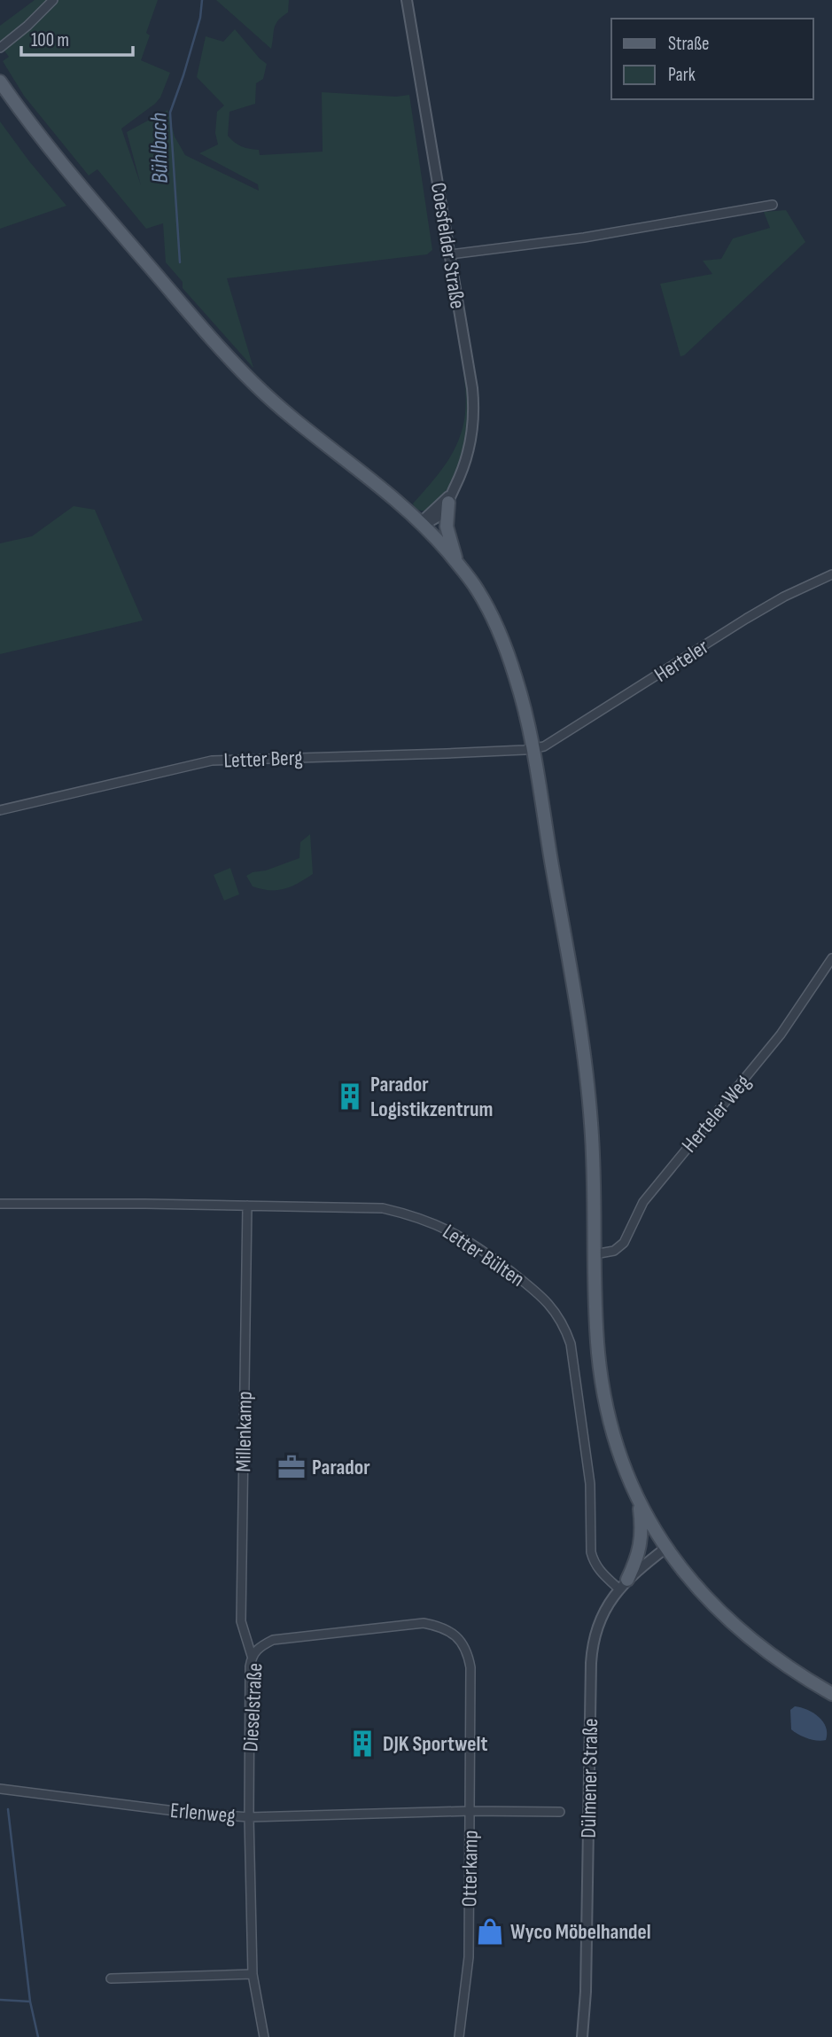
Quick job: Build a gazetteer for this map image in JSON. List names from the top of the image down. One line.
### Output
{"streets":{"street":["Coesfelder Straße","Herteler","Letter Berg","Herteler Weg","Letter Bülten","Millenkamp","Dieselstraße","Dülmener Straße","Erlenweg","Otterkamp"]},"crossings":[["Herteler","Letter Berg"],["Letter Bülten","Millenkamp"],["Letter Bülten","Dülmener Straße"],["Millenkamp","Dieselstraße"],["Dieselstraße","Erlenweg"],["Dieselstraße","Otterkamp"]],"water":["Bühlbach"],"places":{"building":["Parador Logistikzentrum","DJK Sportwelt"],"office":["Parador"],"shop":["Wyco Möbelhandel"]},"legend":["Straße","Park"],"scale_bar":"100 m"}
